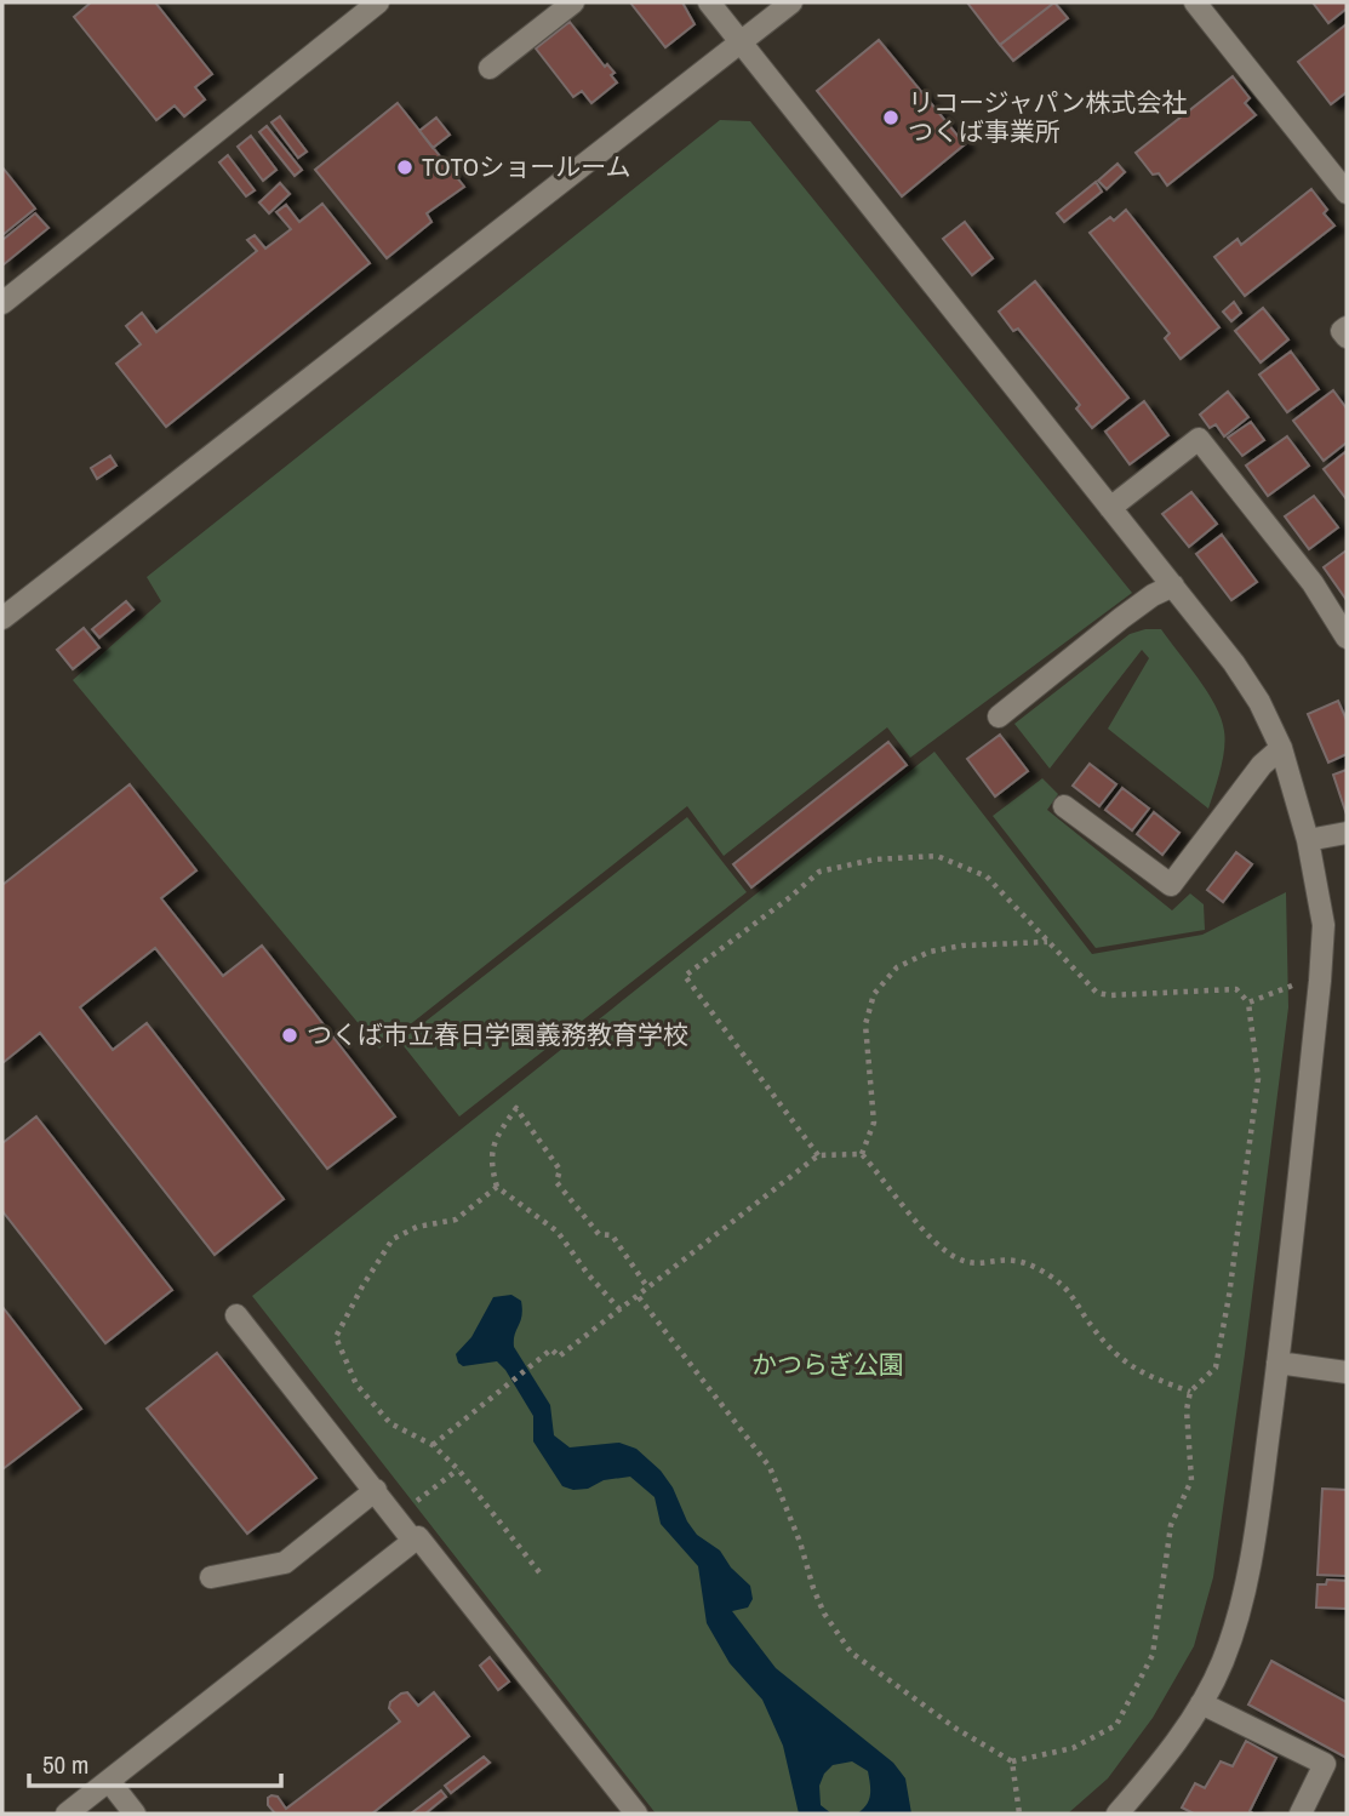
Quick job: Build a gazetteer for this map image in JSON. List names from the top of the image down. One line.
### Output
{"parks":["かつらぎ公園"],"places":["リコージャパン株式会社 つくば事業所","TOTOショールーム","つくば市立春日学園義務教育学校"],"scale_bar":"50 m"}
